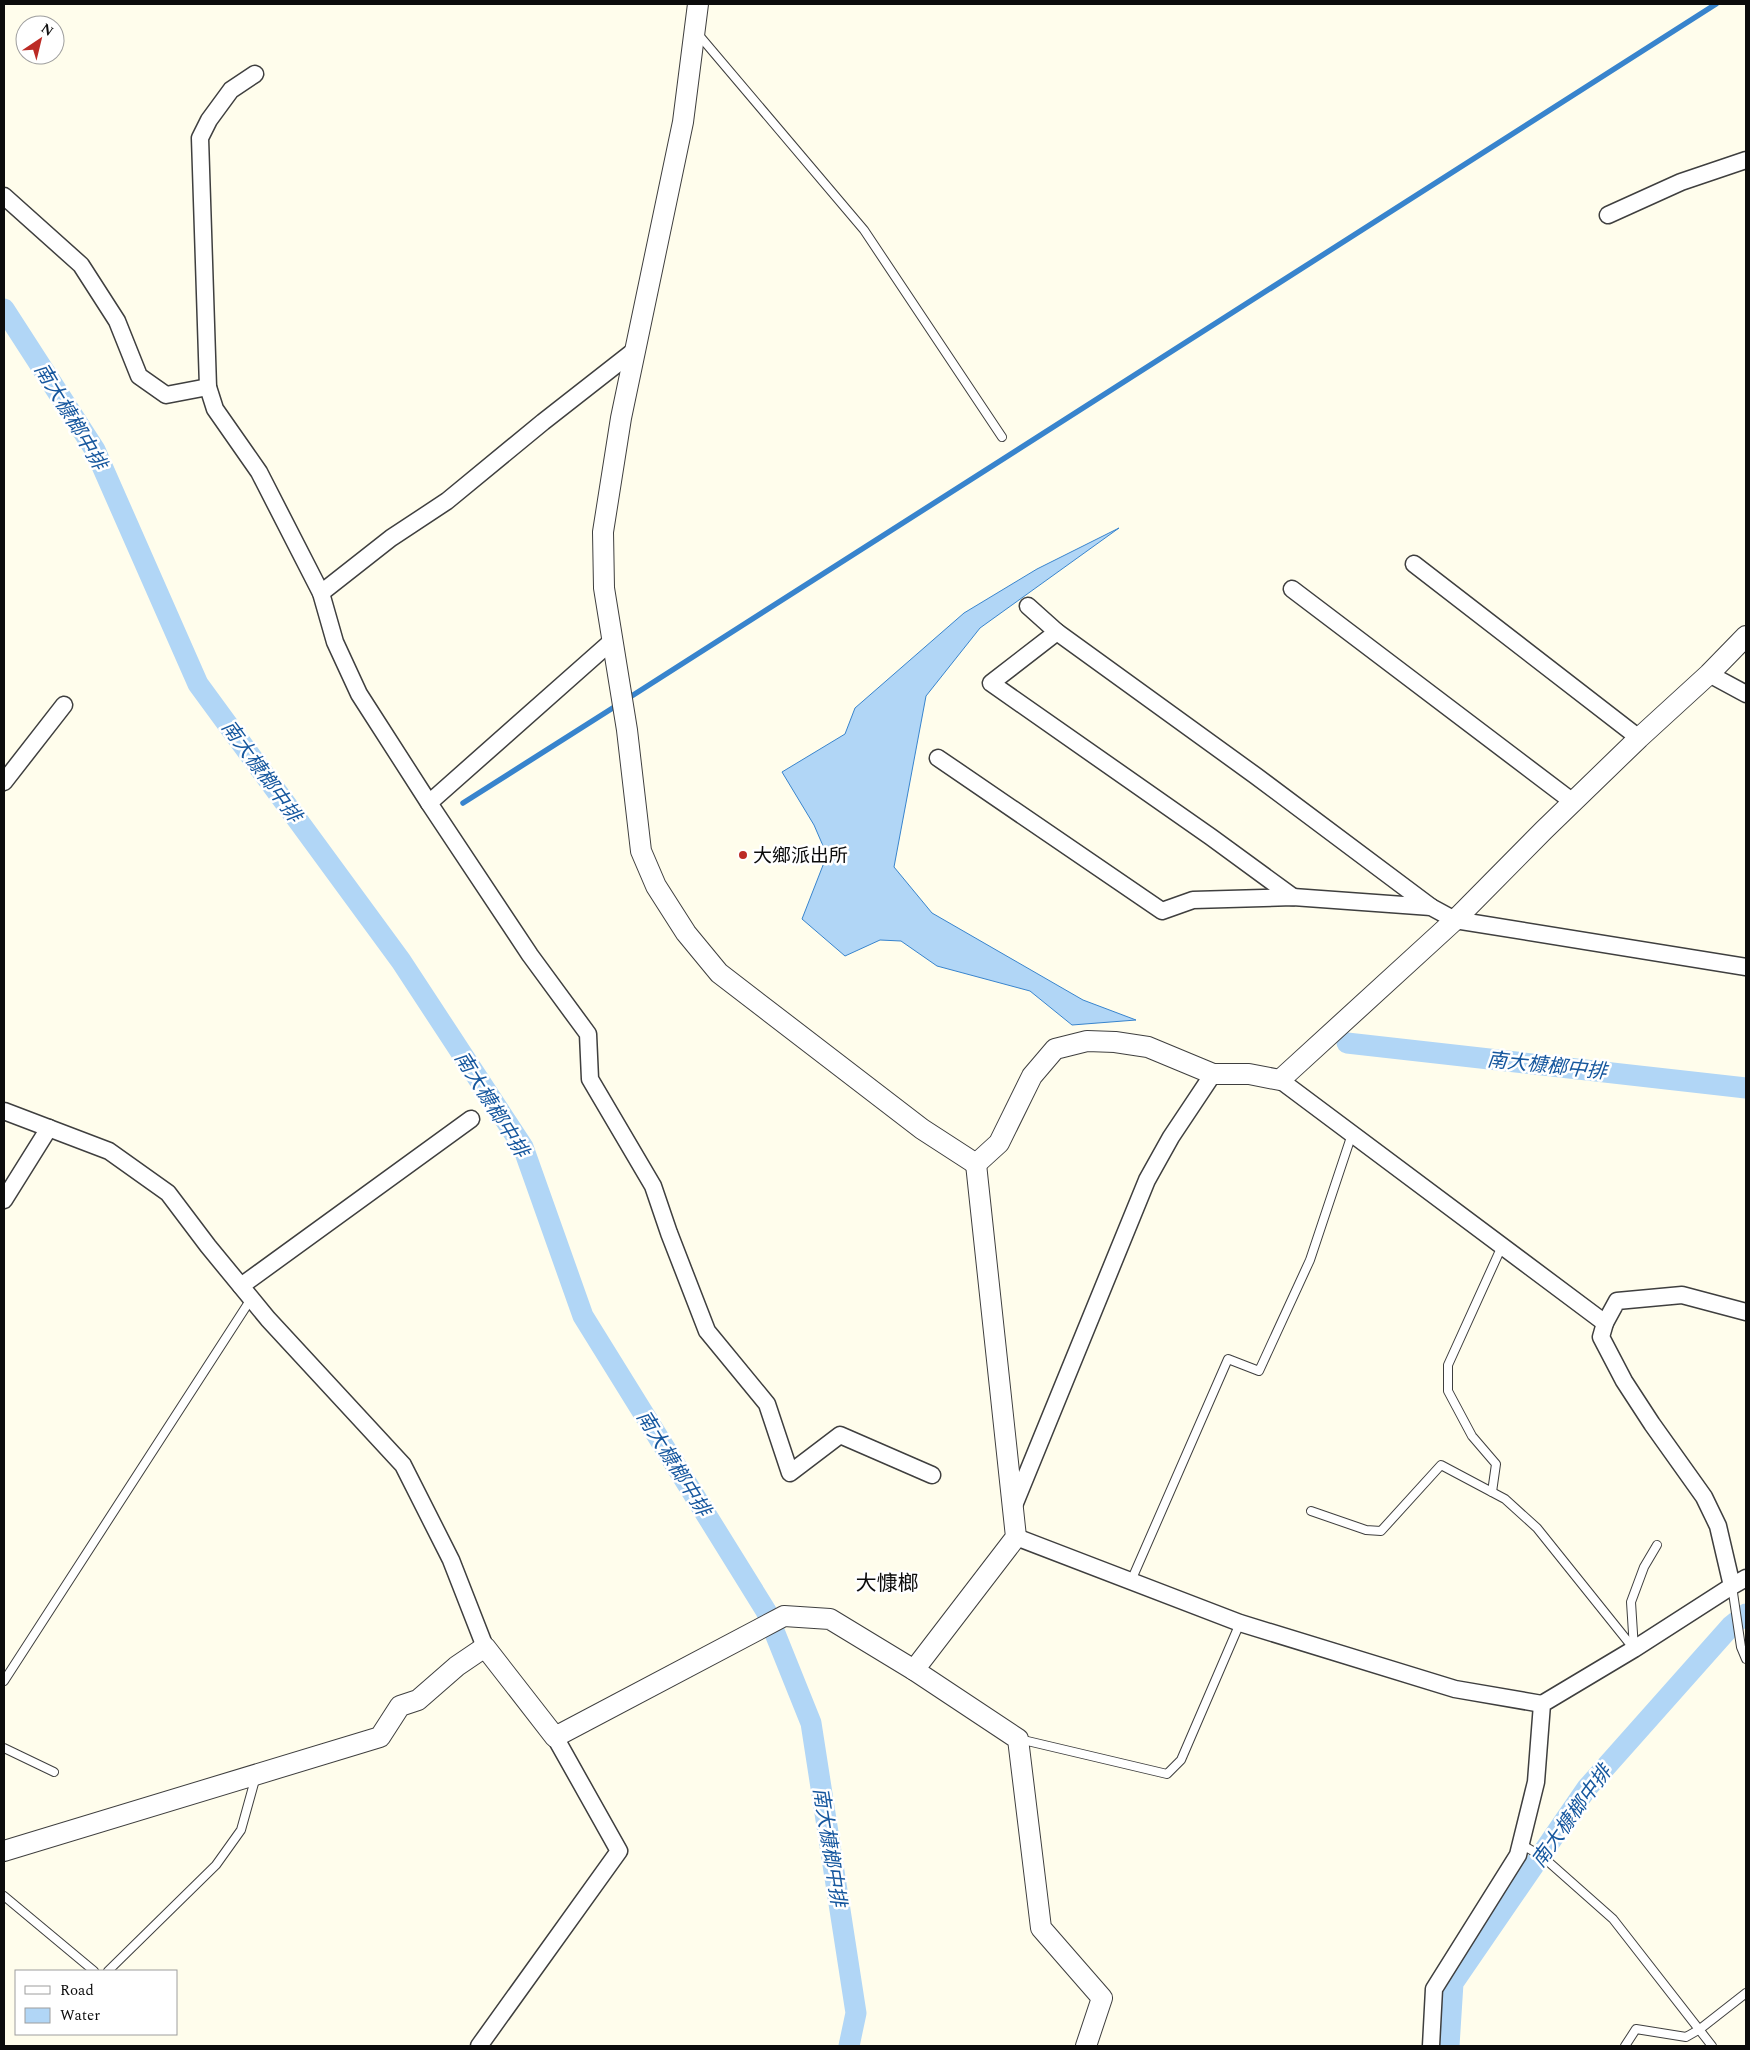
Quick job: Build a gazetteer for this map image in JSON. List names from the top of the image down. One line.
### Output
{"districts":["大慷榔"],"water":["南大槺榔中排"],"places":["大鄉派出所"],"legend":["Road","Water"],"north":"top right"}
